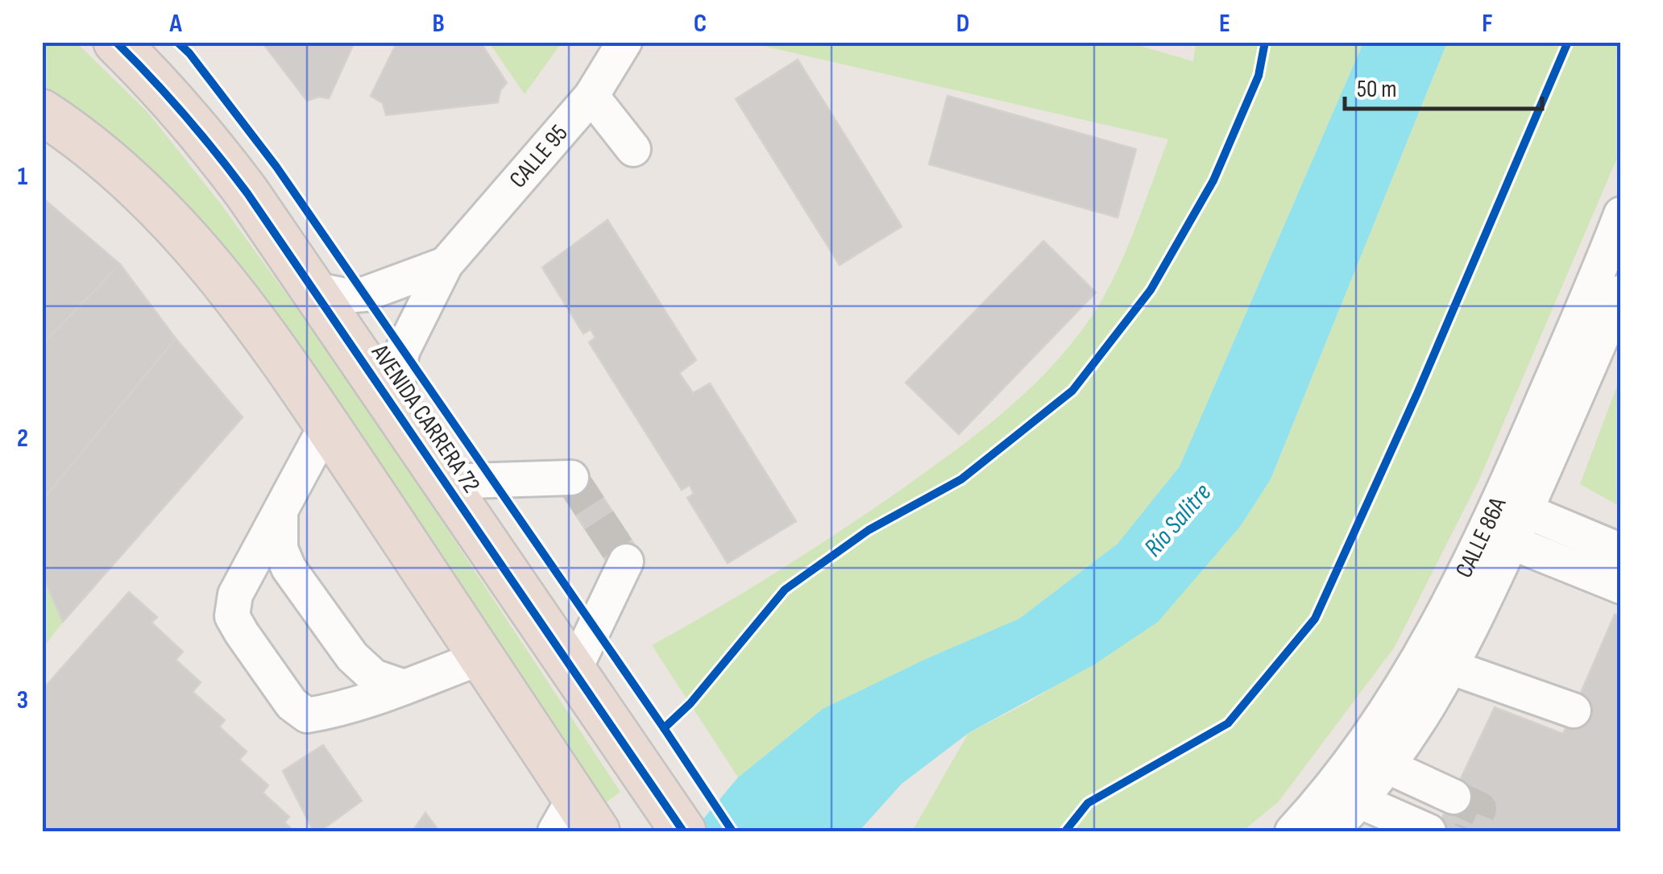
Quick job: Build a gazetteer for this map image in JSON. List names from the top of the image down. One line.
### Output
{"streets":{"highway":["AVENIDA CARRERA 72"],"street":["CALLE 95","CALLE 86A"]},"crossings":[["CALLE 95","AVENIDA CARRERA 72"]],"water":["Río Salitre"],"scale_bar":"50 m","grid":{"columns":["A","B","C","D","E","F"],"rows":["1","2","3"]}}
